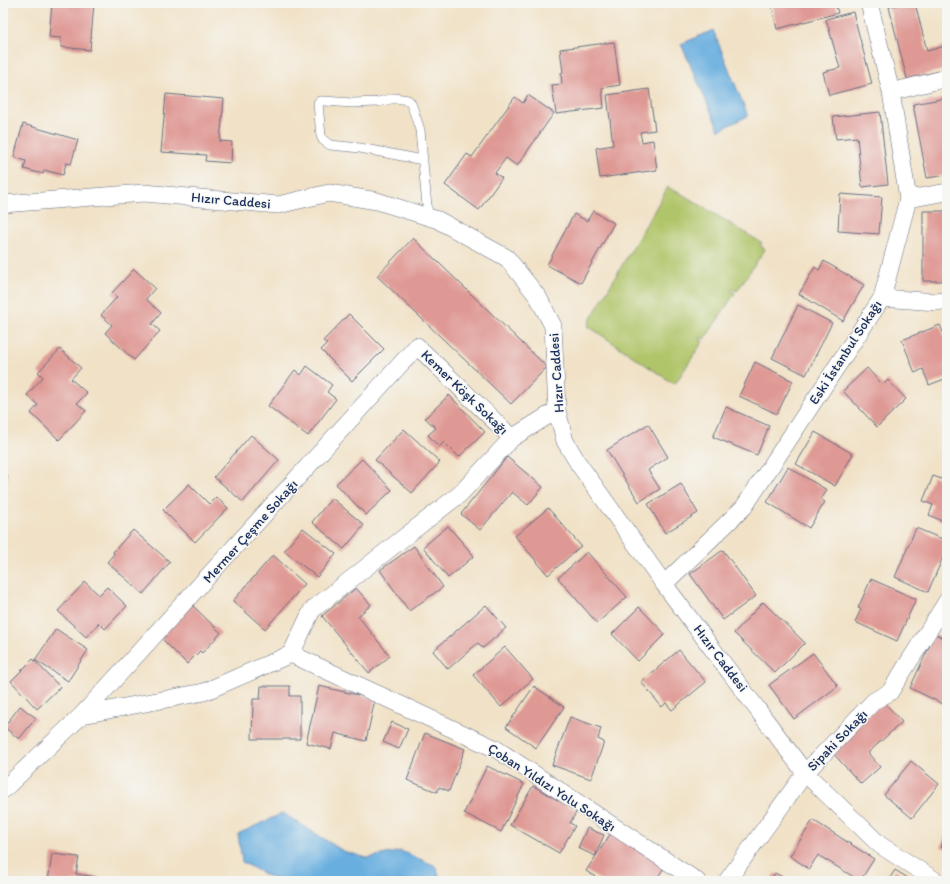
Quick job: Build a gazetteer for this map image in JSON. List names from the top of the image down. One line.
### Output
{"streets":{"street":["Hızır Caddesi","Eski İstanbul Sokağı","Kemer Köşk Sokağı","Mermer Çeşme Sokağı","Sipahi Sokağı","Çoban Yıldızı Yolu Sokağı"]},"crossings":[["Hızır Caddesi","Eski İstanbul Sokağı"],["Hızır Caddesi","Sipahi Sokağı"],["Kemer Köşk Sokağı","Mermer Çeşme Sokağı"]]}
